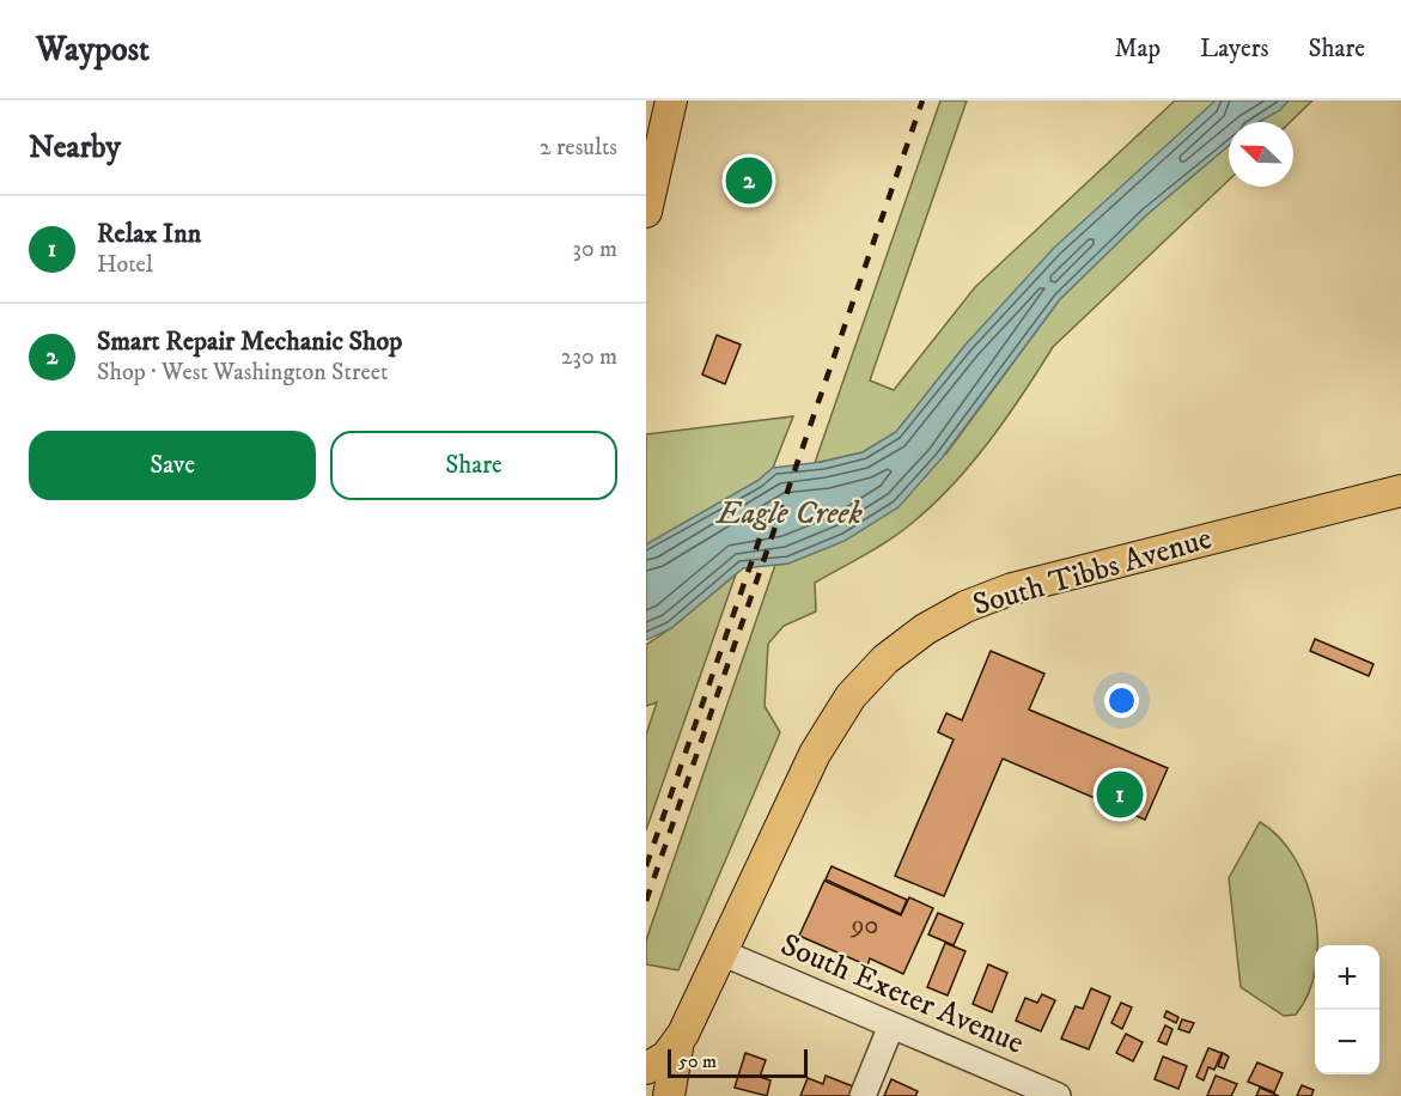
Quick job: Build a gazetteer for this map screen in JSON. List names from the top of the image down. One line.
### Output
{"streets":{"main road":["South Tibbs Avenue"],"street":["South Exeter Avenue"]},"crossings":[["South Tibbs Avenue","South Exeter Avenue"]],"water":["Eagle Creek"],"house_numbers":["90"],"scale_bar":"50 m","north":"top left","page":{"header":"Waypost","nav":["Map","Layers","Share"],"heading":["Nearby","2 results"],"pins":["2","1"],"list":[{"mark":"1","name":"Relax Inn","note":"Hotel","value":"30 m"},{"mark":"2","name":"Smart Repair Mechanic Shop","note":"Shop · West Washington Street","value":"230 m"}],"buttons":["Save","Share"],"map_buttons":["+","−"],"scale":"50 m"}}
